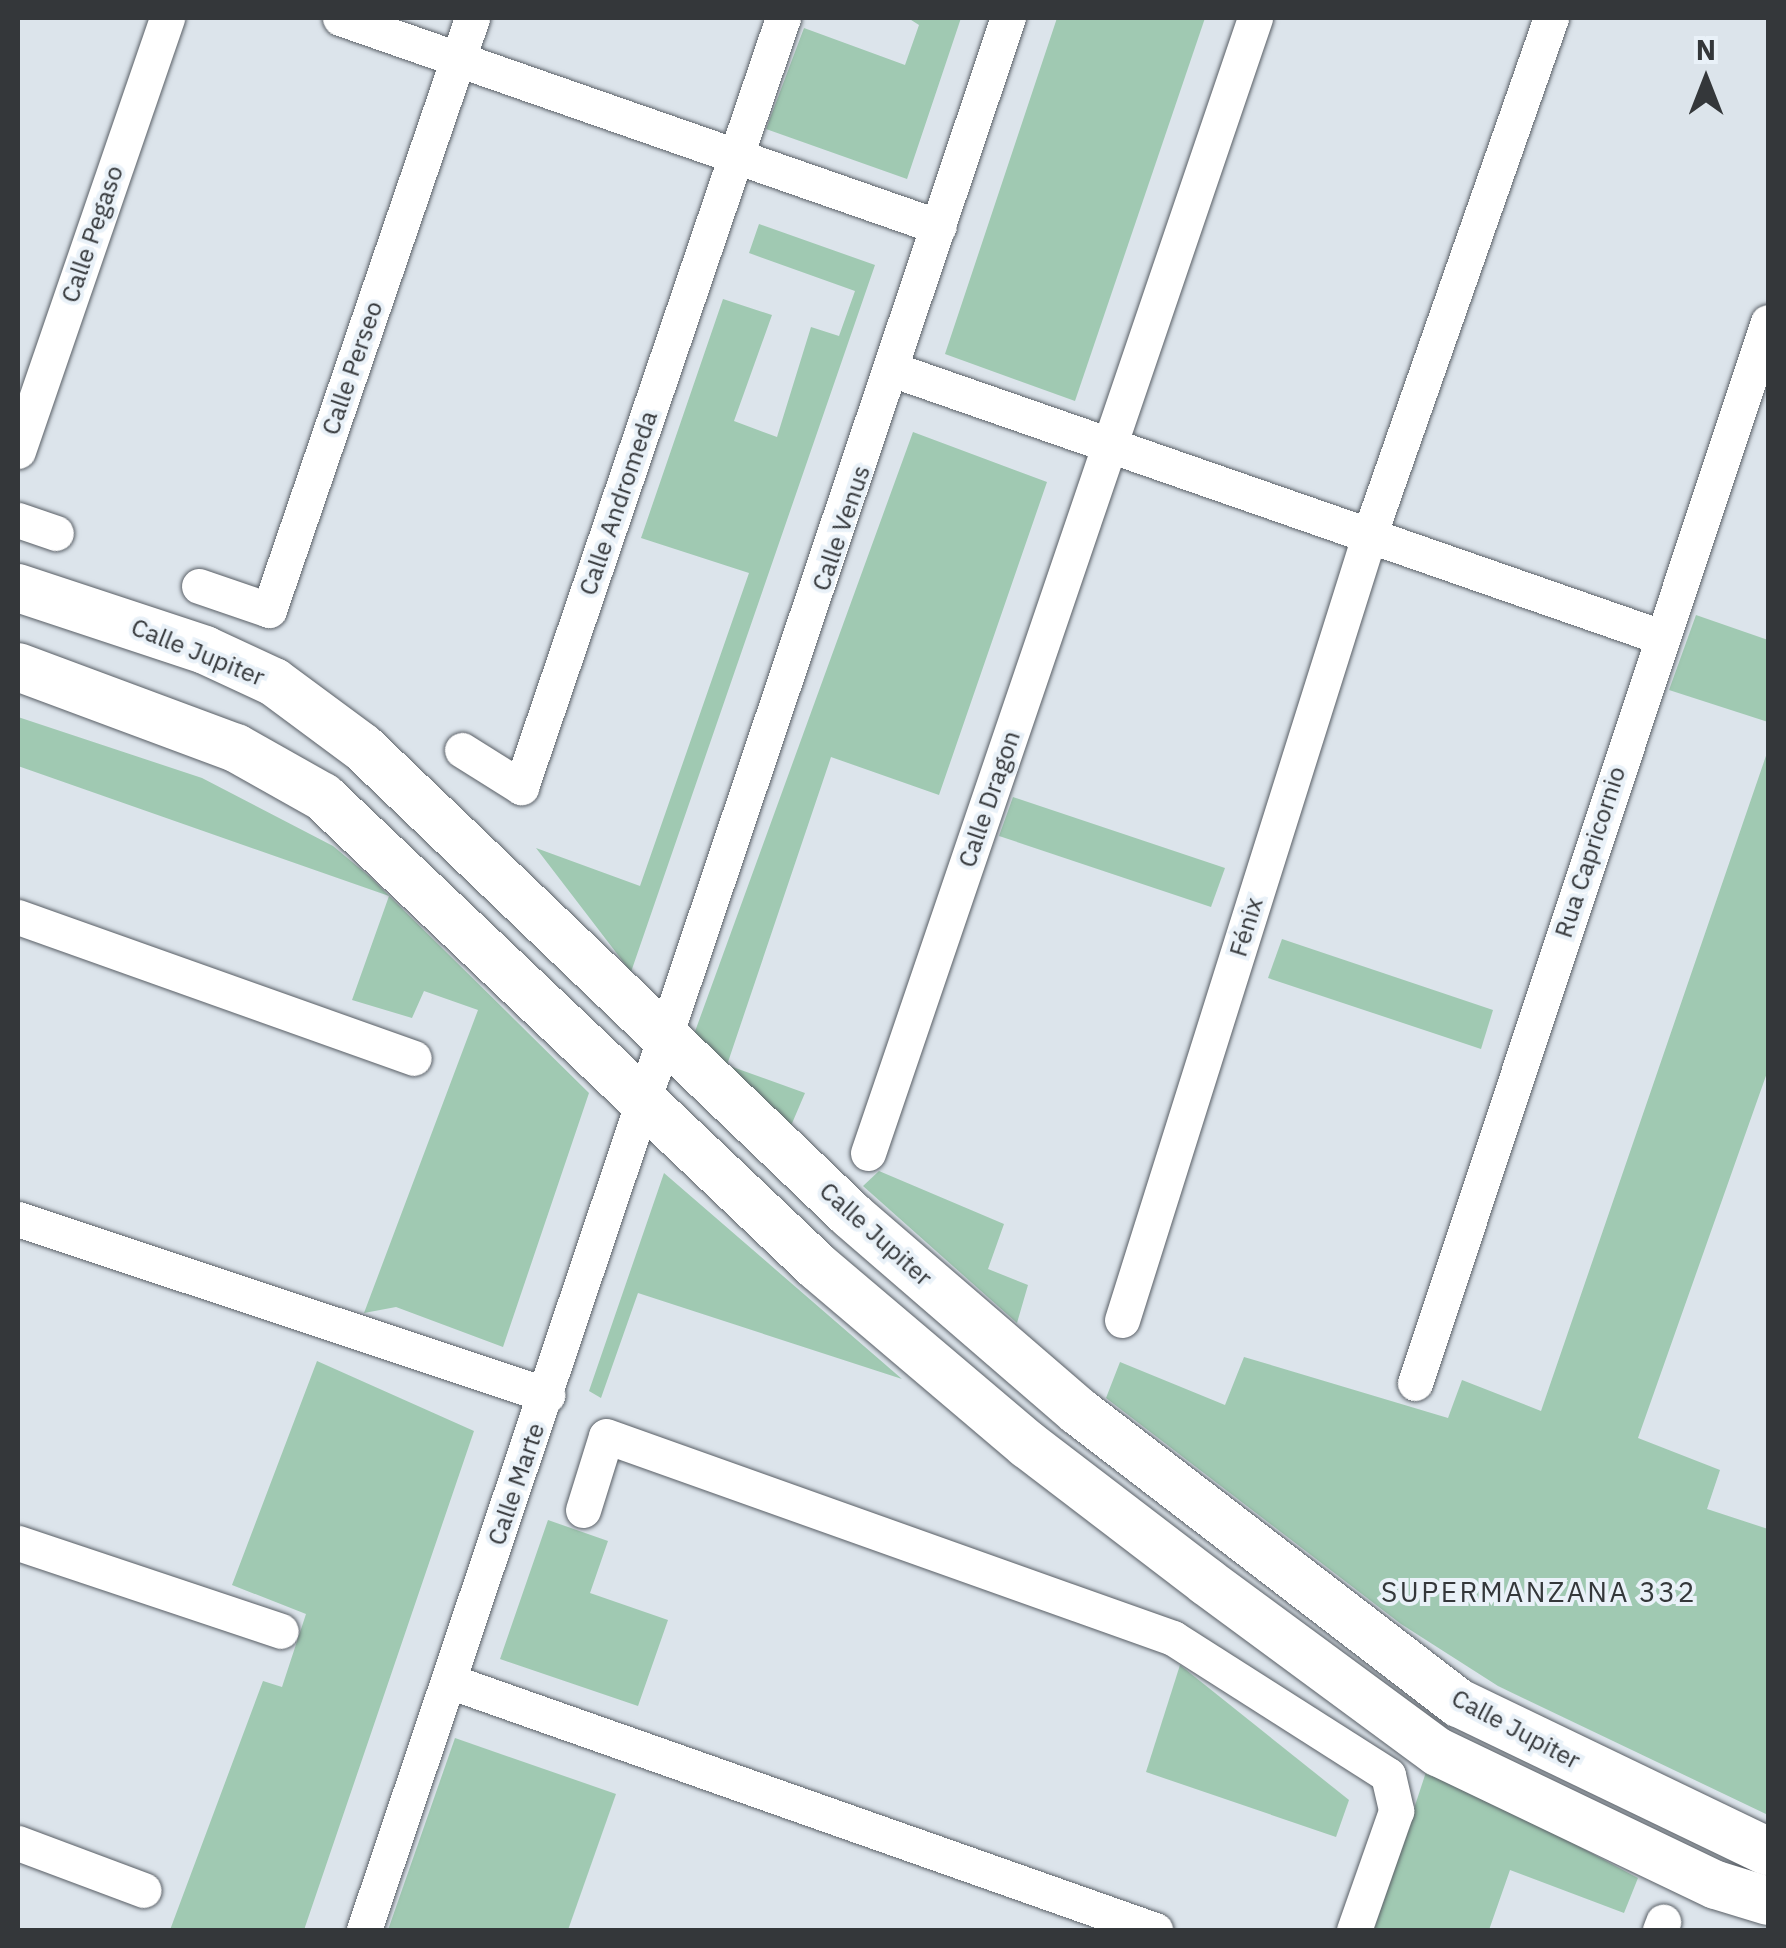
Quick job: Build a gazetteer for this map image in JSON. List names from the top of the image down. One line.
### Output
{"streets":{"street":["Calle Pegaso","Calle Perseo","Calle Andromeda","Calle Venus","Calle Jupiter","Calle Dragon","Rua Capricornio","Fénix","Calle Marte"]},"crossings":[["Calle Venus","Calle Jupiter"],["Calle Venus","Calle Marte"],["Calle Jupiter","Calle Marte"]],"districts":["SUPERMANZANA 332"],"north":"top"}
